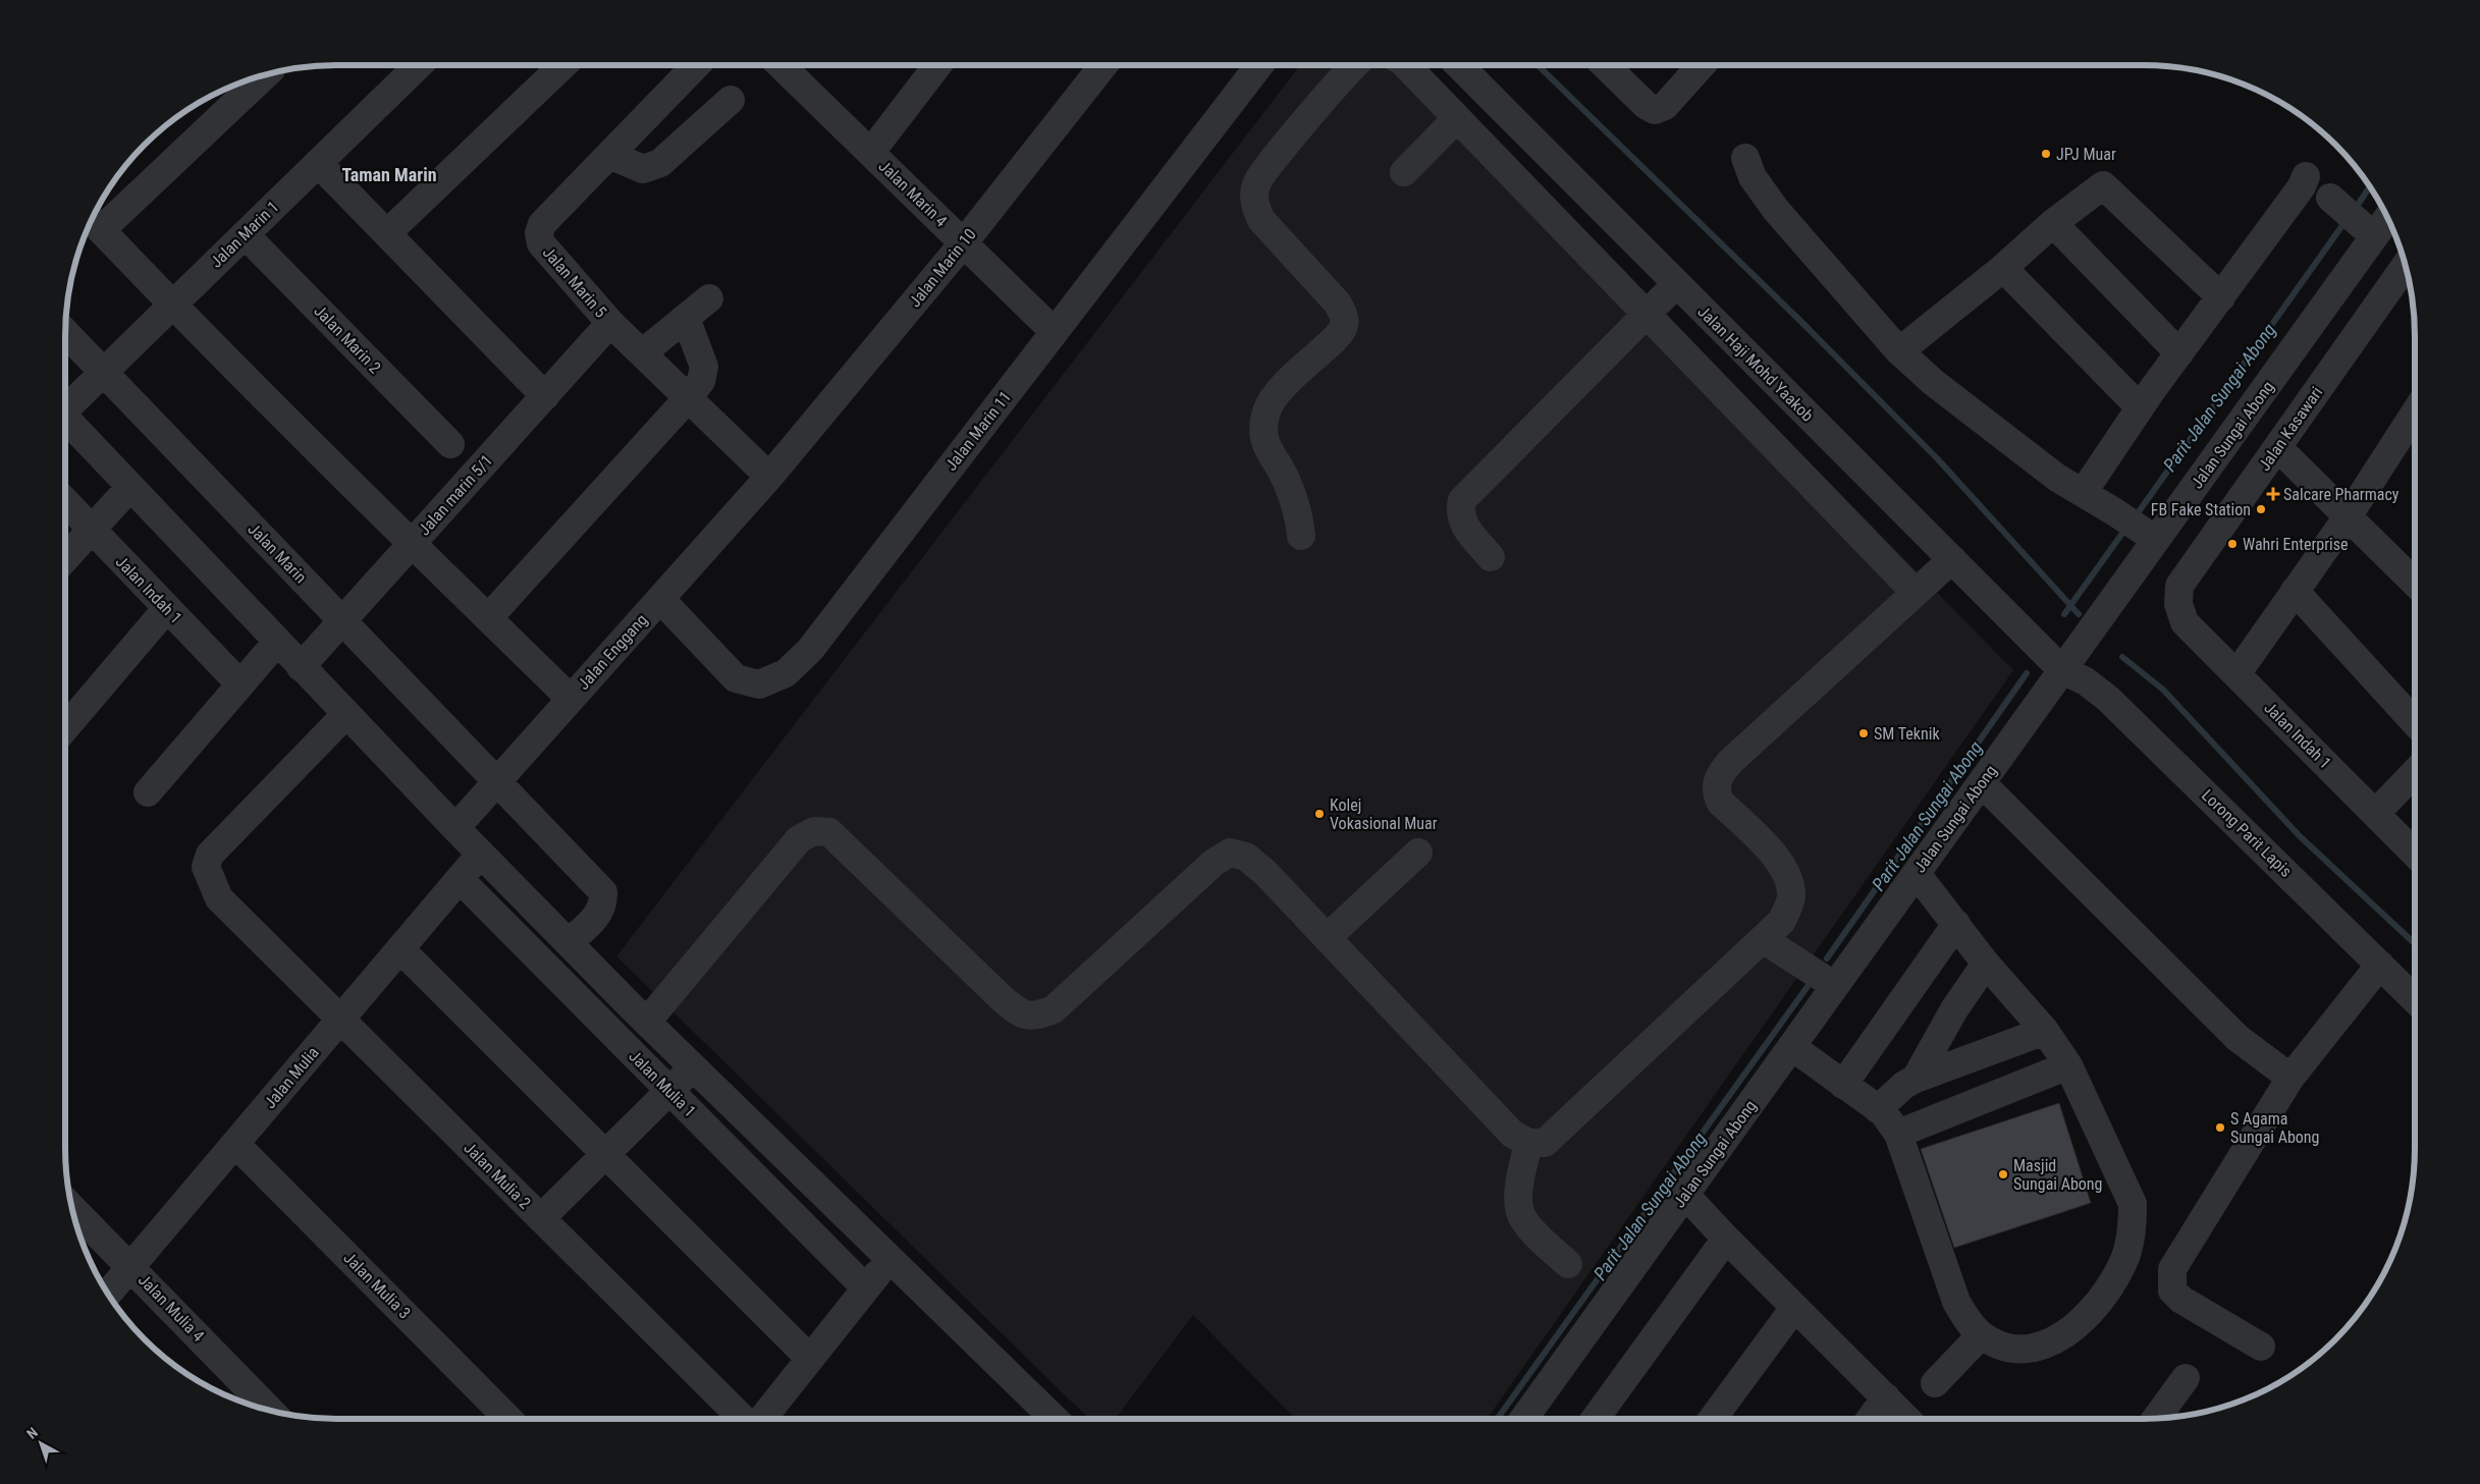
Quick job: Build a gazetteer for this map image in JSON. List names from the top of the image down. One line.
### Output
{"streets":{"street":["Jalan Marin 4","Jalan Marin 1","Jalan Marin 10","Jalan Marin 5","Jalan Marin 2","Jalan Haji Mohd Yaakob","Jalan Kasawari","Jalan Marin 11","Jalan Sungai Abong","Jalan marin 5/1","Jalan Marin","Jalan Indah 1","Jalan Enggang","Lorong Parit Lapis","Jalan Mulia","Jalan Mulia 1","Jalan Mulia 2","Jalan Mulia 3","Jalan Mulia 4"]},"crossings":[["Jalan Marin 4","Jalan Marin 10"],["Jalan Marin 4","Jalan Marin 11"],["Jalan Marin 1","Jalan Marin 2"],["Jalan Marin 1","Jalan Marin"],["Jalan Marin 10","Jalan Marin 5"],["Jalan Marin 10","Jalan Enggang"],["Jalan Marin 5","Jalan marin 5/1"],["Jalan Marin 5","Jalan Enggang"],["Jalan Haji Mohd Yaakob","Jalan Sungai Abong"],["Jalan Haji Mohd Yaakob","Lorong Parit Lapis"],["Jalan Kasawari","Jalan Indah 1"],["Jalan Marin 11","Jalan Enggang"],["Jalan Sungai Abong","Lorong Parit Lapis"],["Jalan marin 5/1","Jalan Marin"],["Jalan Marin","Jalan Enggang"],["Jalan Mulia","Jalan Mulia 1"],["Jalan Mulia","Jalan Mulia 2"],["Jalan Mulia","Jalan Mulia 3"],["Jalan Mulia","Jalan Mulia 4"]],"districts":["Taman Marin"],"water":["Parit Jalan Sungai Abong"],"places":{"other":["JPJ Muar","FB Fake Station","Wahri Enterprise","SM Teknik","Kolej Vokasional Muar","S Agama Sungai Abong","Masjid Sungai Abong"],"health":["Salcare Pharmacy"]},"north":"top left"}
